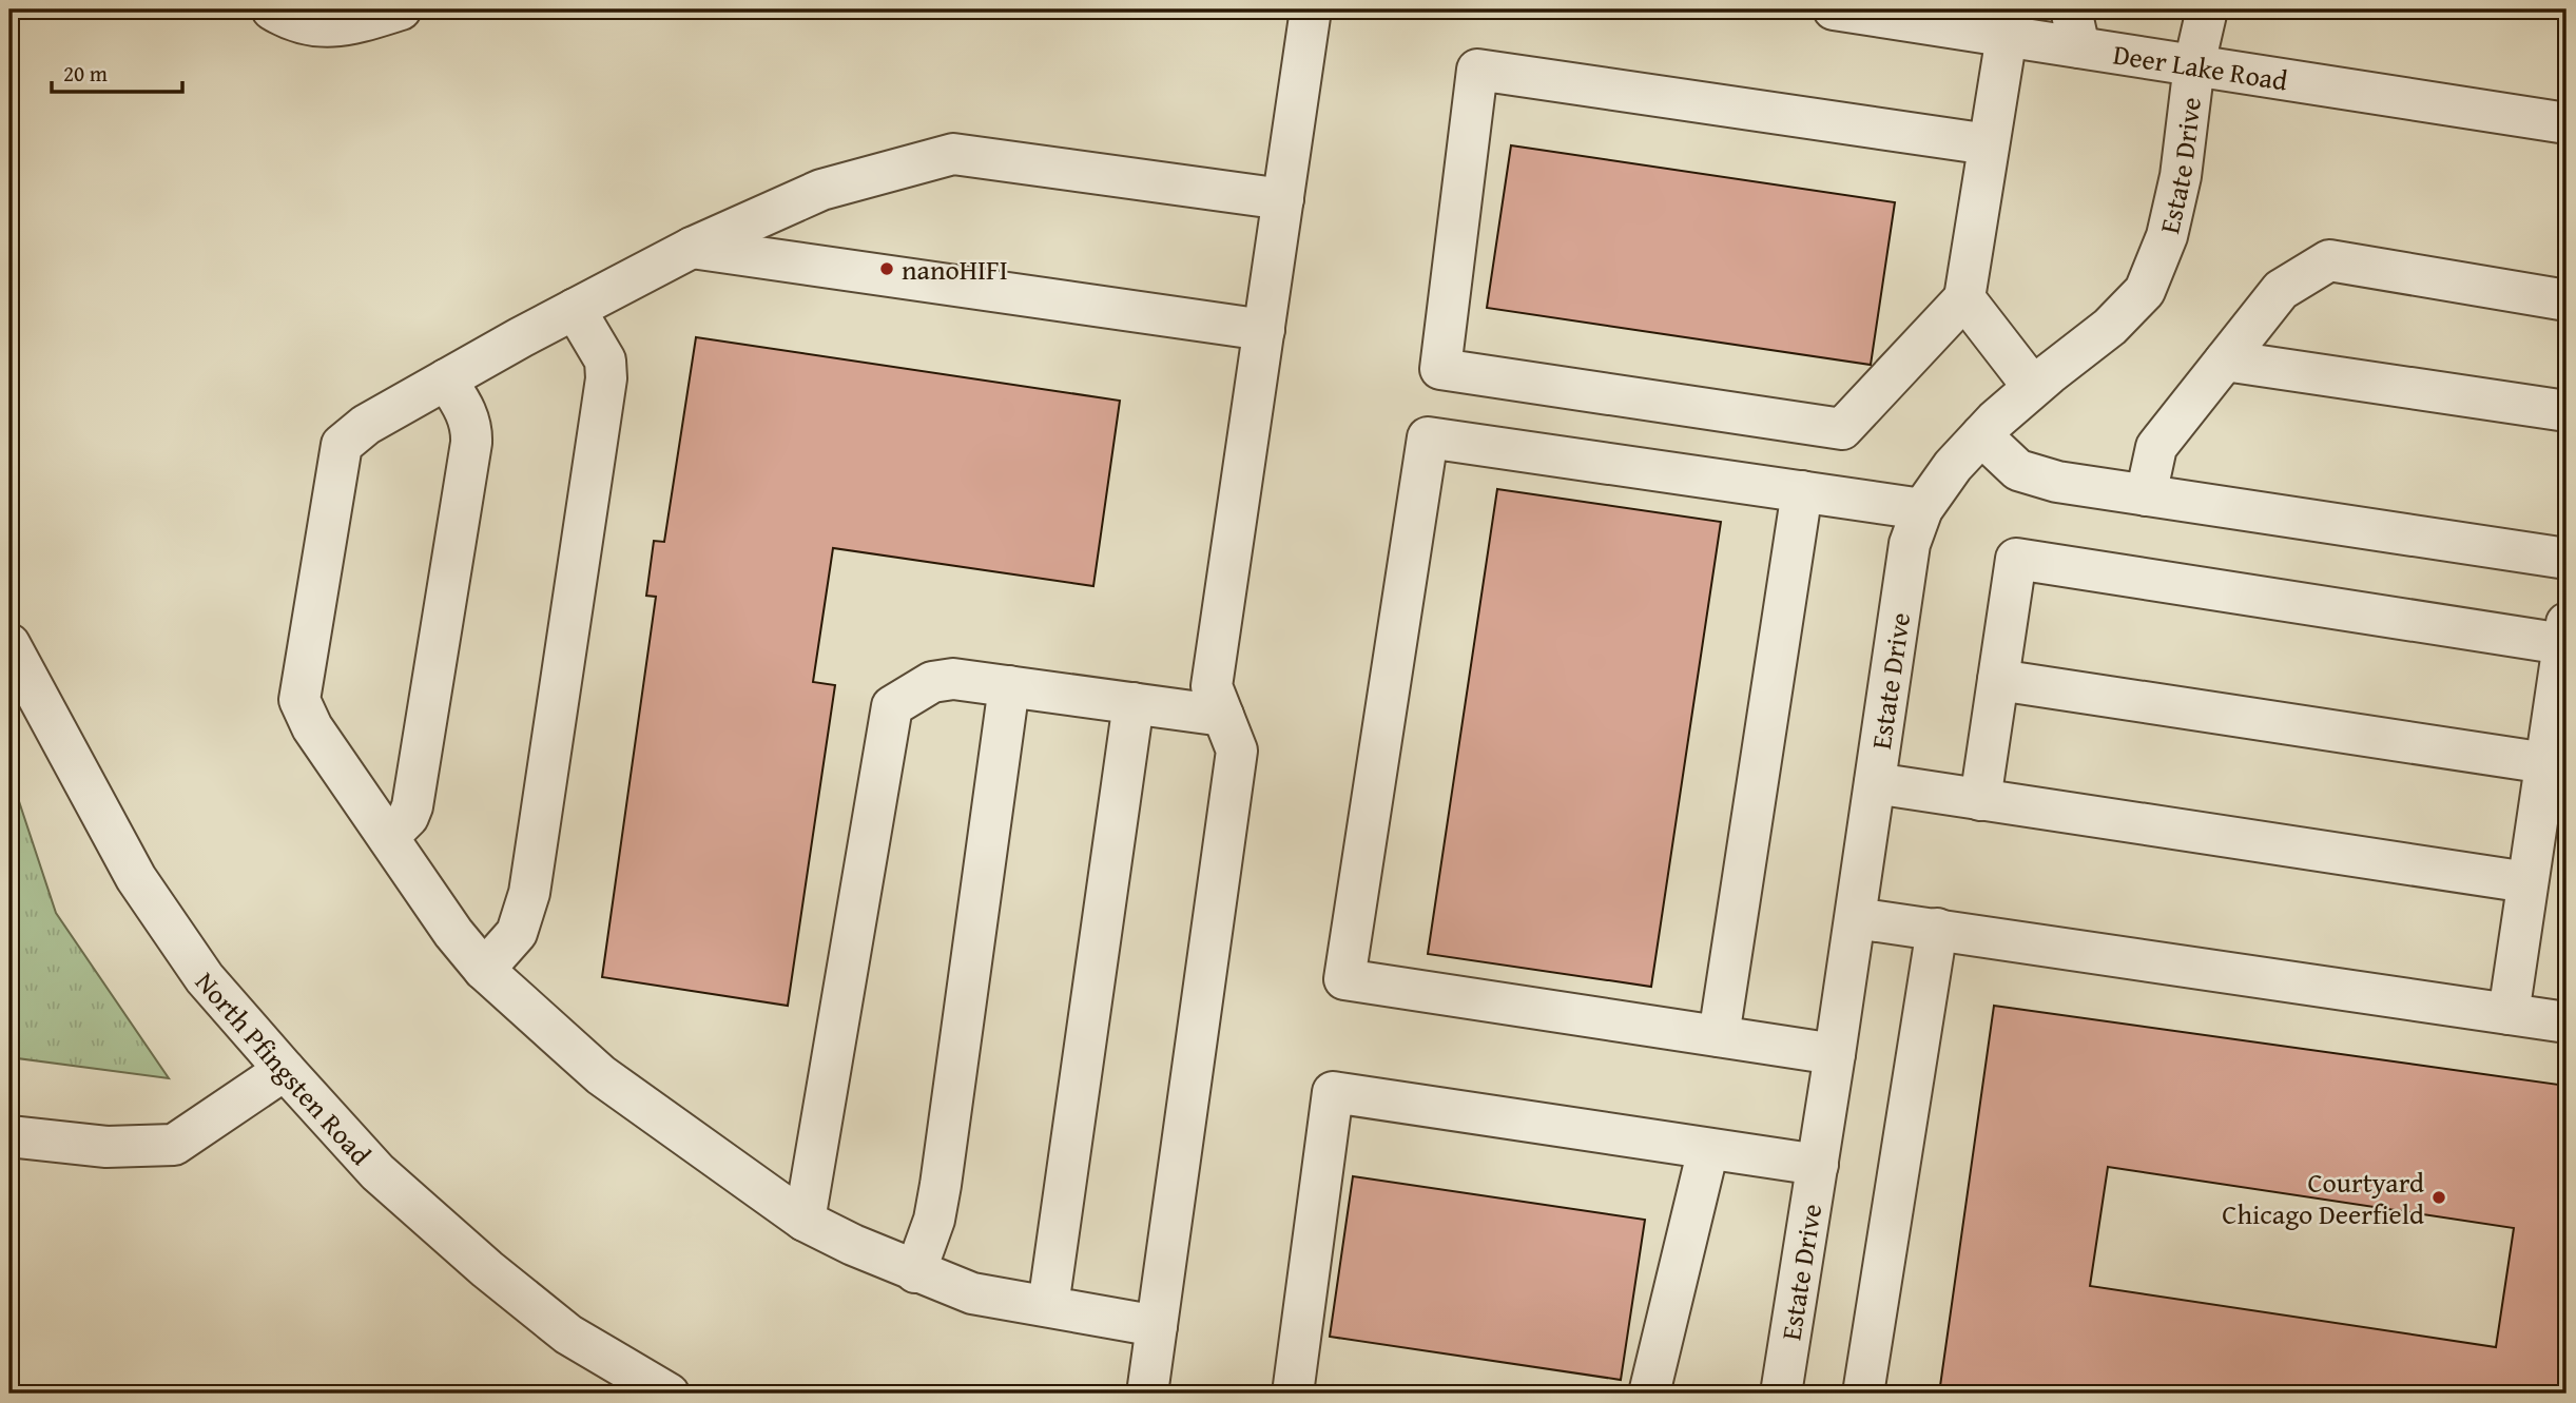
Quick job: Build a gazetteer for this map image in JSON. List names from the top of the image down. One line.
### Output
{"streets":{"street":["Deer Lake Road","Estate Drive","North Pfingsten Road"]},"crossings":[["Deer Lake Road","Estate Drive"]],"places":["nanoHIFI","Courtyard Chicago Deerfield"],"scale_bar":"20 m"}
